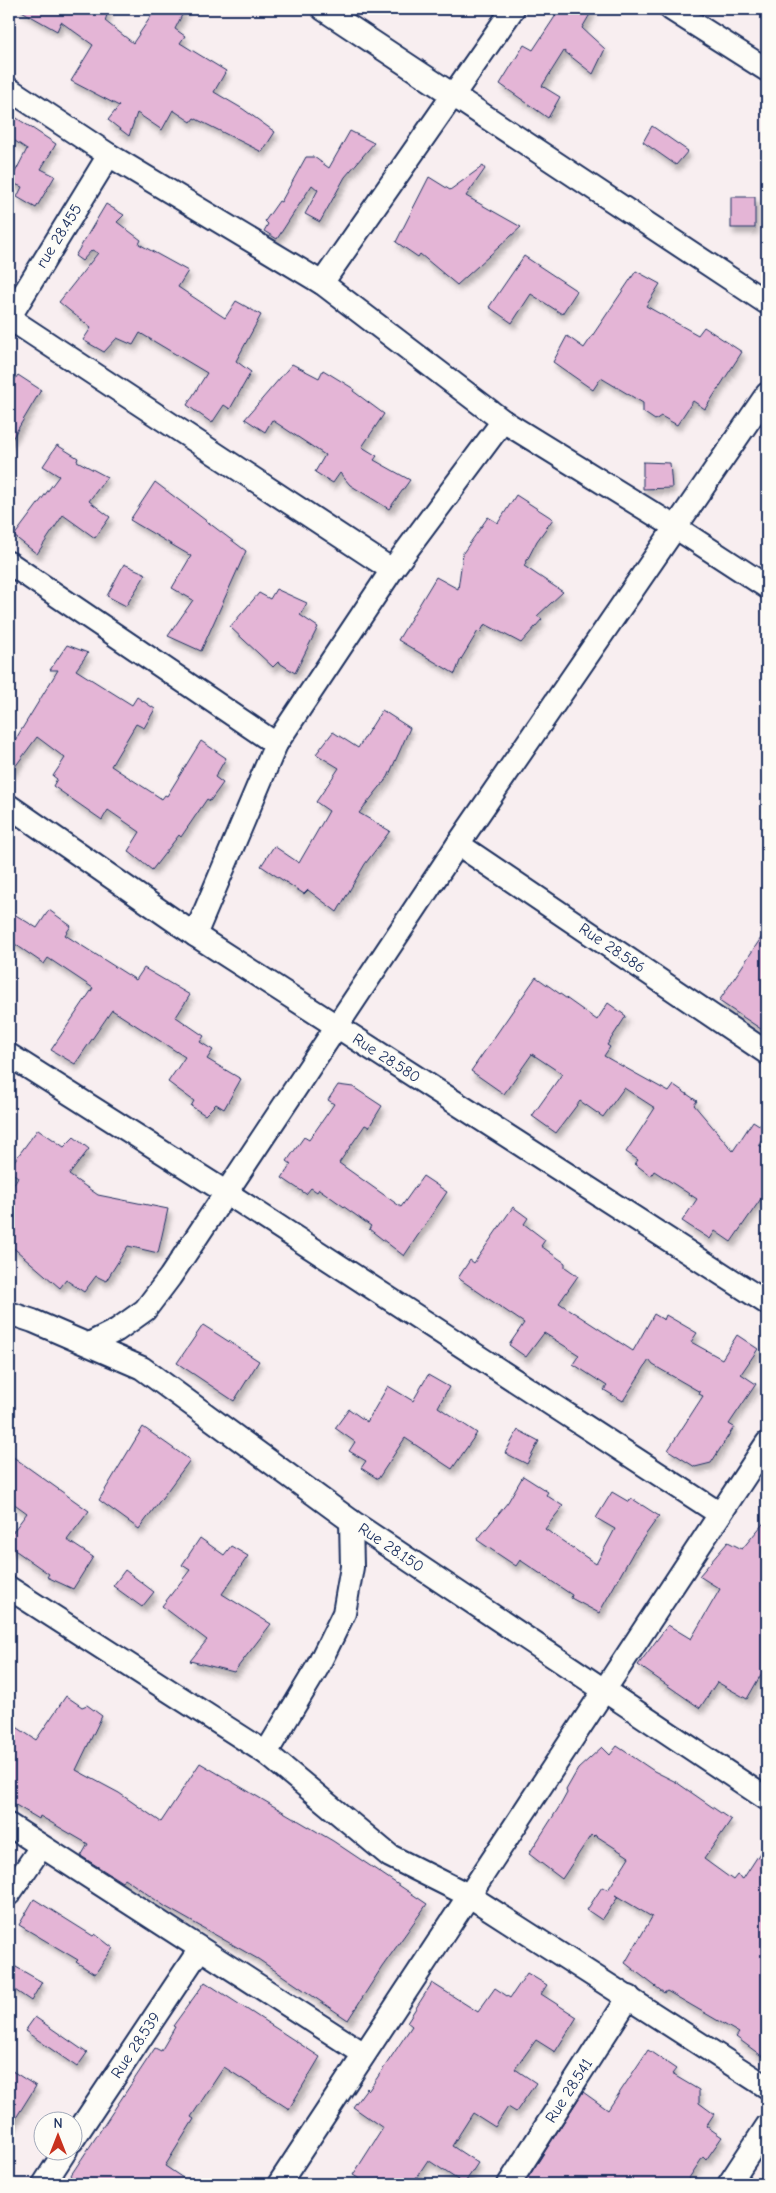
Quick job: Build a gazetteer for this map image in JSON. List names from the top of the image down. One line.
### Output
{"streets":{"street":["rue 28.455","Rue 28.586","Rue 28.580","Rue 28.150","Rue 28.539","Rue 28.541"]},"north":"top"}
